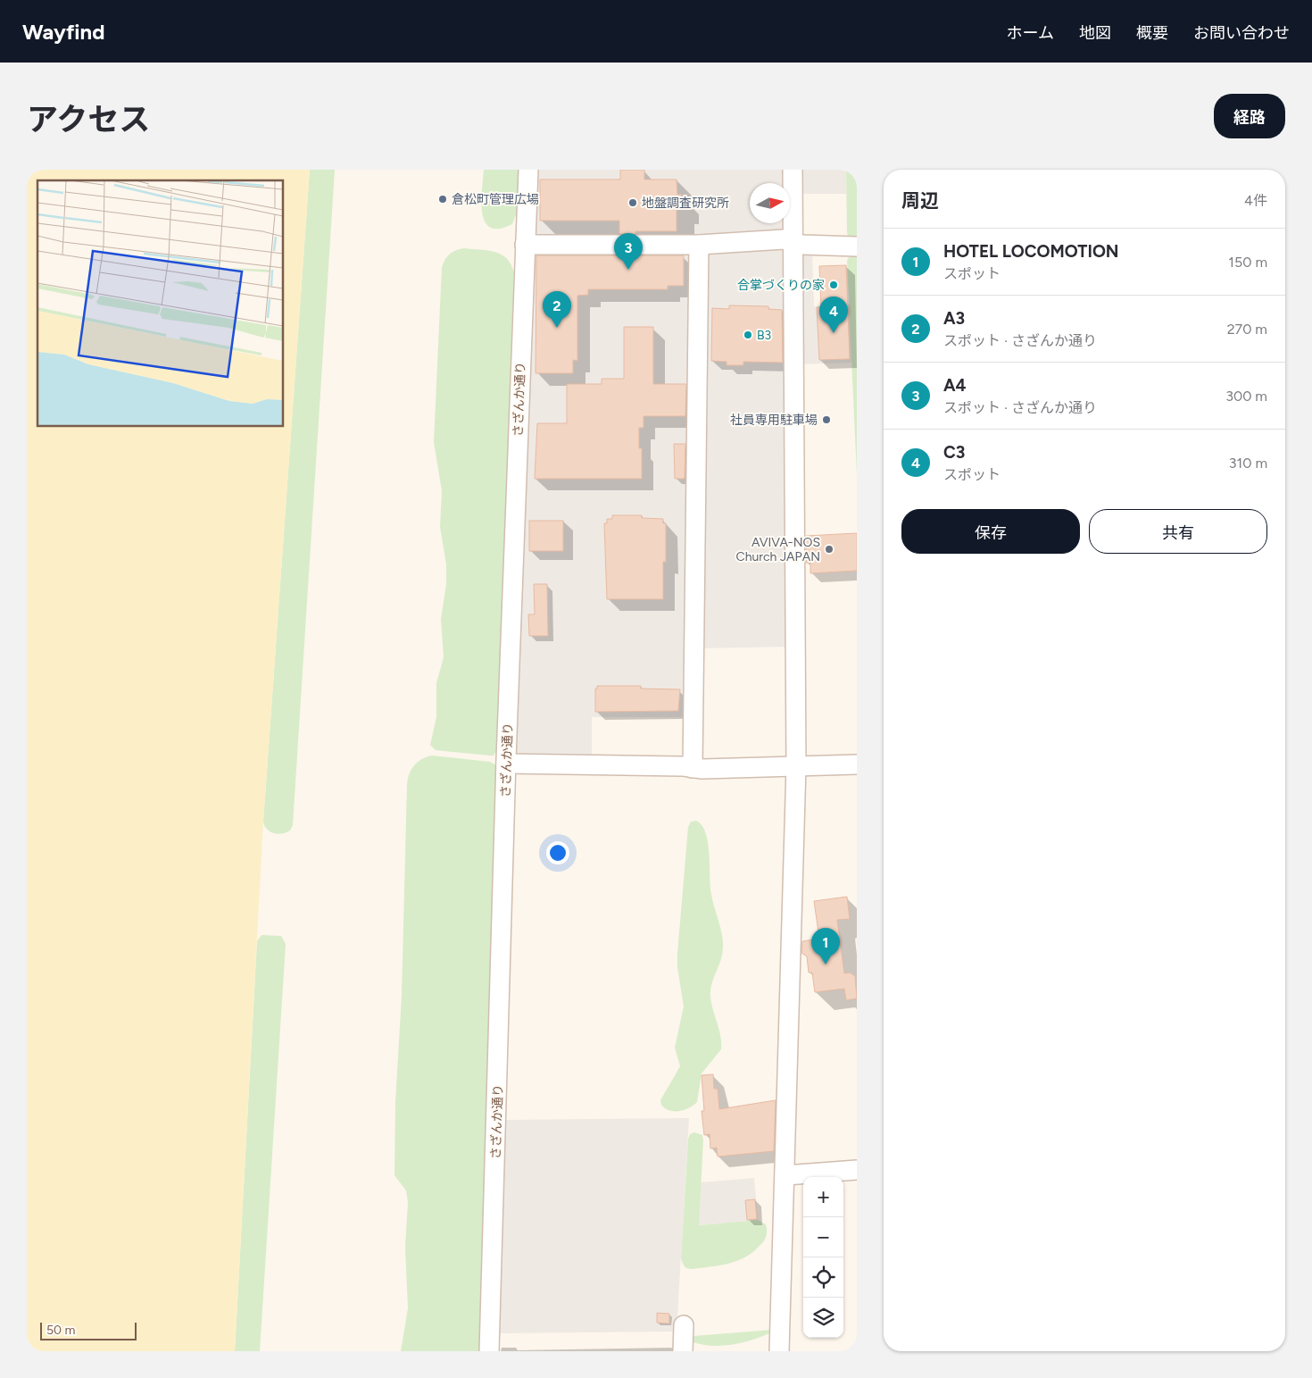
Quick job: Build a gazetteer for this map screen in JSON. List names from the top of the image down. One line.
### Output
{"streets":{"street":["さざんか通り"]},"places":["倉松町管理広場","地盤調査研究所","合掌づくりの家","B3","社員専用駐車場","AVIVA-NOS Church JAPAN"],"scale_bar":"50 m","north":"right","page":{"header":"Wayfind","nav":["ホーム","地図","概要","お問い合わせ"],"title":"アクセス","buttons":["経路",["保存","共有"]],"heading":["周辺","4件"],"list":[{"mark":"1","name":"HOTEL LOCOMOTION","note":"スポット","value":"150 m"},{"mark":"2","name":"A3","note":"スポット · さざんか通り","value":"270 m"},{"mark":"3","name":"A4","note":"スポット · さざんか通り","value":"300 m"},{"mark":"4","name":"C3","note":"スポット","value":"310 m"}],"pins":["3","2","4","1"],"map_buttons":["+","−"],"scale":"50 m"}}
